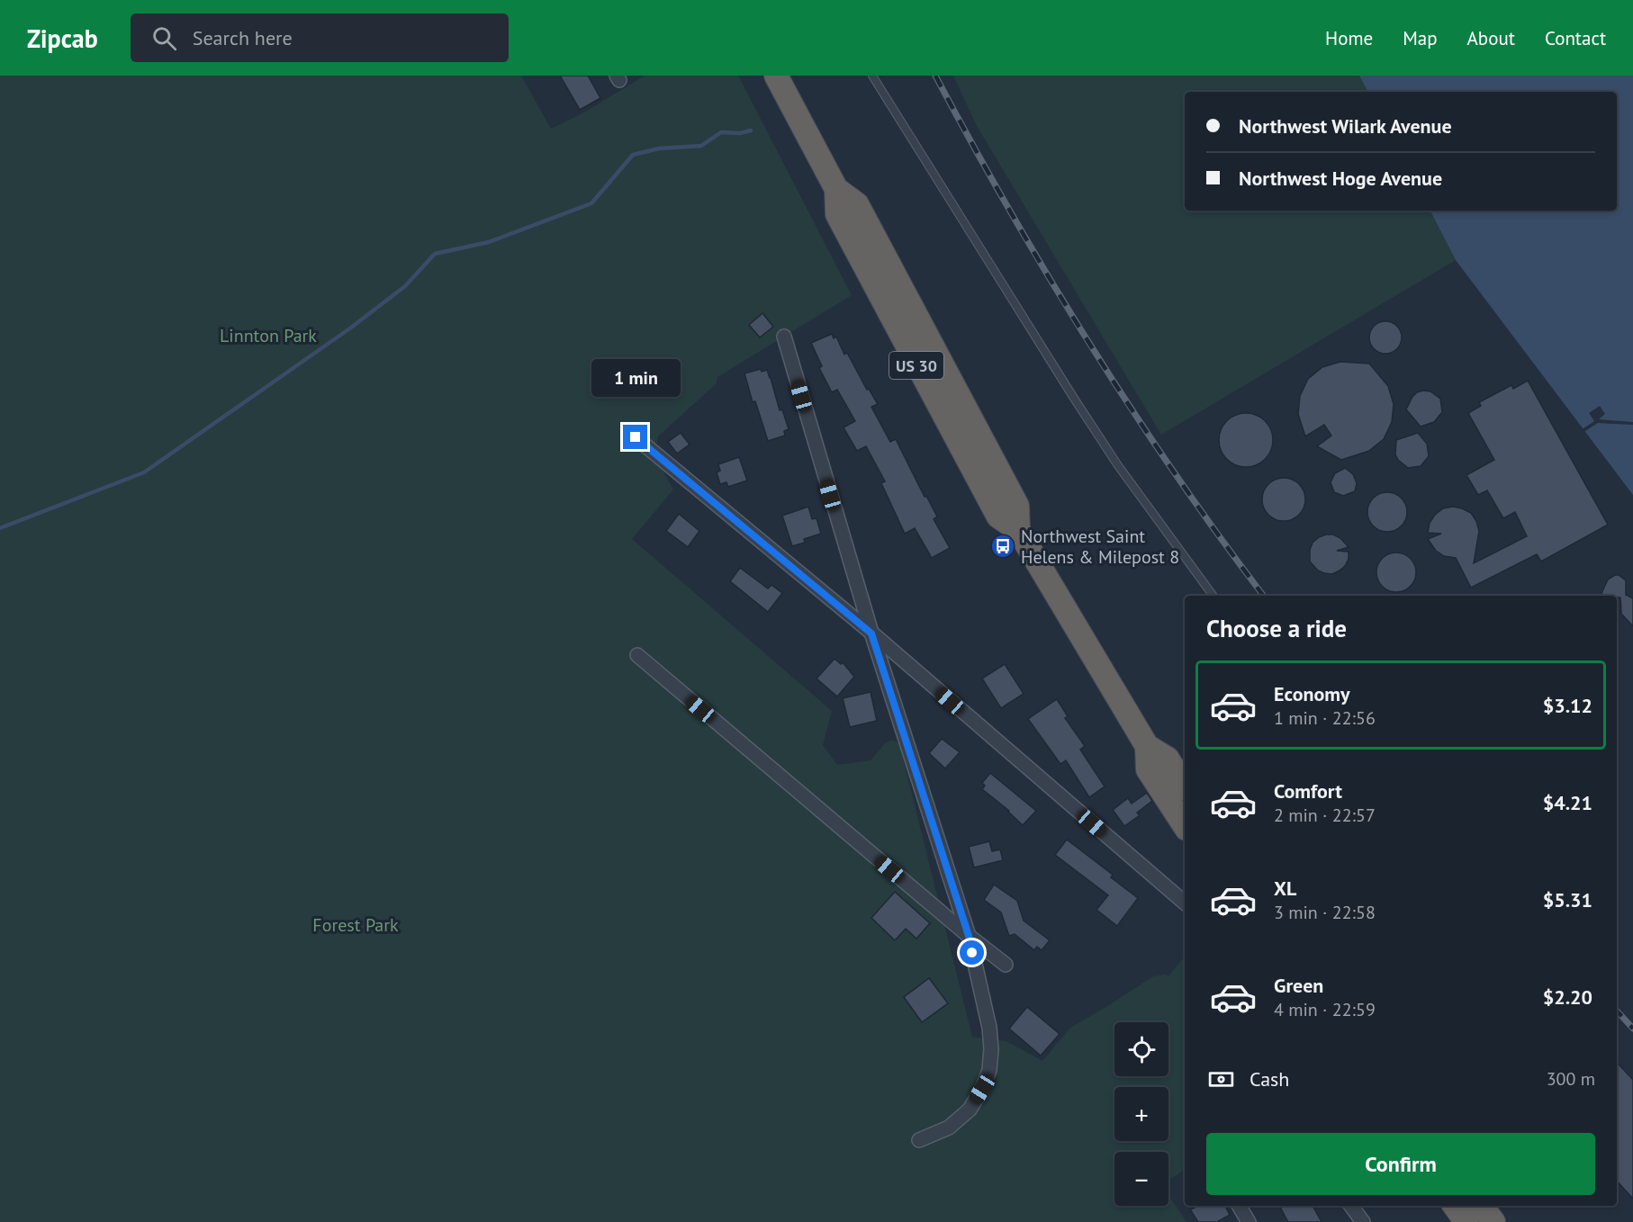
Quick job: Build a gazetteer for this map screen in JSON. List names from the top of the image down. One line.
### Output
{"streets":{"highway":["US 30"]},"parks":["Linnton Park","Forest Park"],"places":{"bus stop":["Northwest Saint Helens & Milepost 8"]},"page":{"header":"Zipcab","search":"Search here","nav":["Home","Map","About","Contact"],"banner":["Northwest Wilark Avenue","Northwest Hoge Avenue"],"bubble":"1 min","heading":"Choose a ride","list":[{"name":"Economy","note":"1 min · 22:56","value":"$3.12"},{"name":"Comfort","note":"2 min · 22:57","value":"$4.21"},{"name":"XL","note":"3 min · 22:58","value":"$5.31"},{"name":"Green","note":"4 min · 22:59","value":"$2.20"}],"map_buttons":["+","−"],"pay":["Cash","300 m"],"buttons":"Confirm"}}
